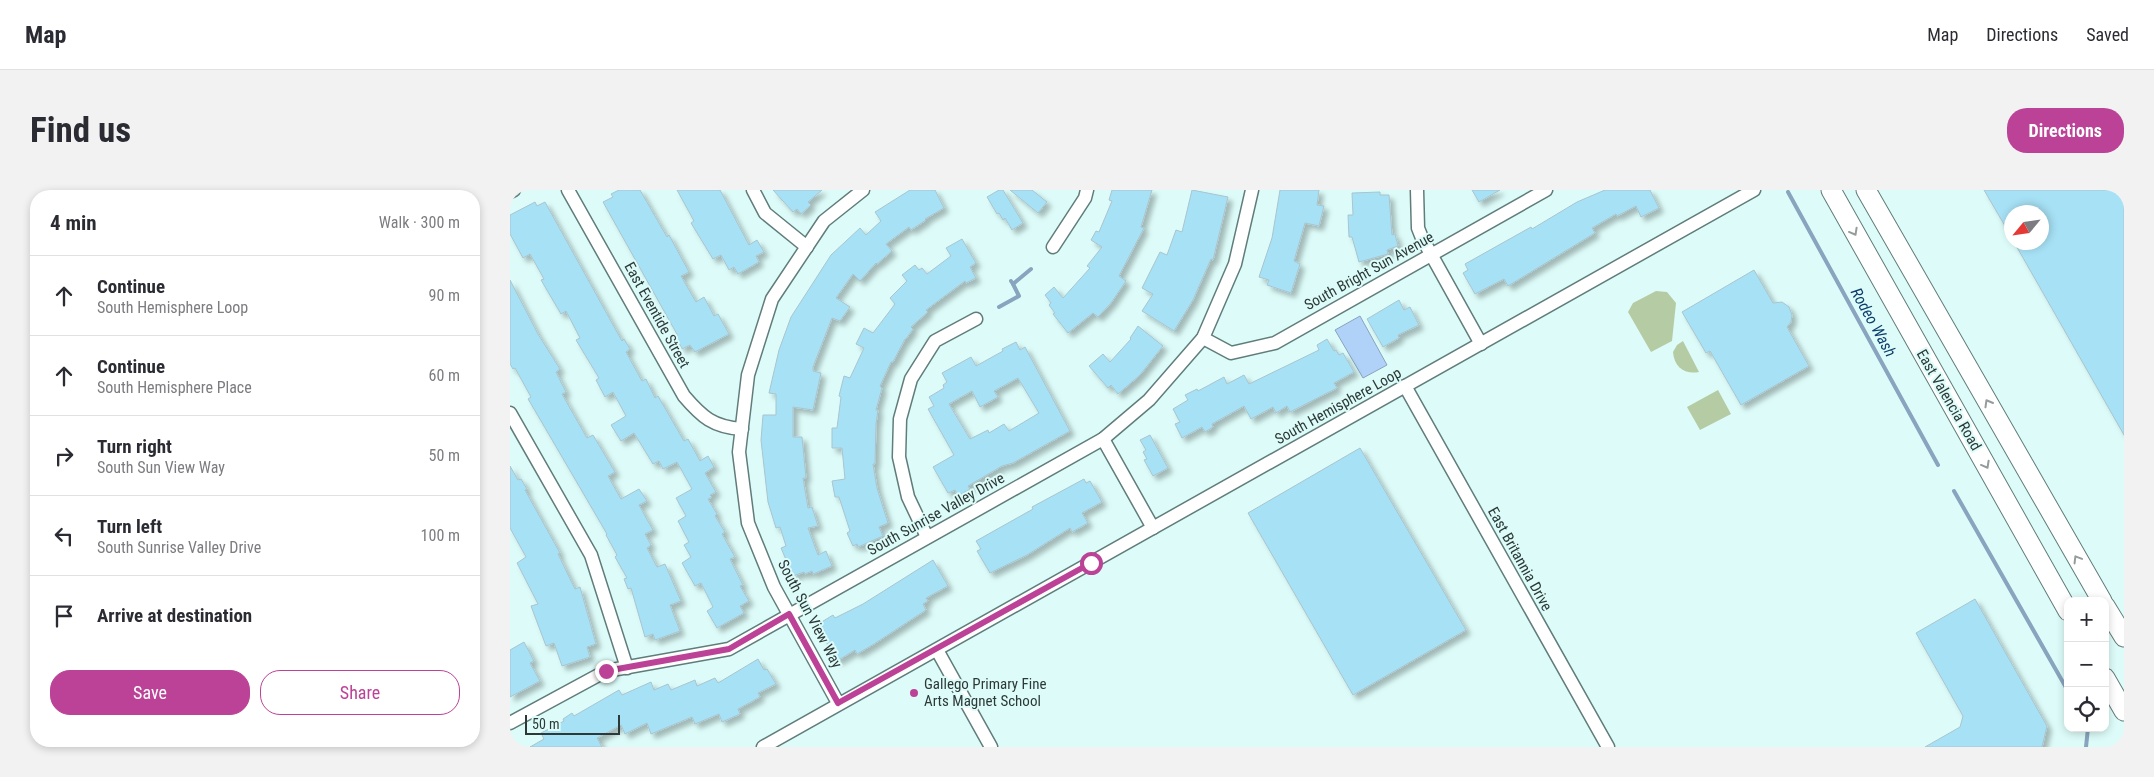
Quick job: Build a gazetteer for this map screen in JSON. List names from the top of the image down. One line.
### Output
{"streets":{"main road":["East Valencia Road"],"street":["South Bright Sun Avenue","East Eventide Street","South Hemisphere Loop","South Sunrise Valley Drive","East Britannia Drive","South Sun View Way"]},"crossings":[["South Bright Sun Avenue","South Sunrise Valley Drive"],["East Eventide Street","South Sun View Way"],["South Hemisphere Loop","East Britannia Drive"],["South Hemisphere Loop","South Sun View Way"],["South Sunrise Valley Drive","South Sun View Way"]],"water":["Rodeo Wash"],"places":["Gallego Primary Fine Arts Magnet School"],"scale_bar":"50 m","north":"bottom left","page":{"header":"Map","nav":["Map","Directions","Saved"],"buttons":["Directions",["Save","Share"]],"title":"Find us","heading":["4 min","Walk · 300 m"],"list":[["Continue","South Hemisphere Loop","90 m"],["Continue","South Hemisphere Place","60 m"],["Turn right","South Sun View Way","50 m"],["Turn left","South Sunrise Valley Drive","100 m"],"Arrive at destination"],"map_buttons":["+","−"],"scale":"50 m"}}
